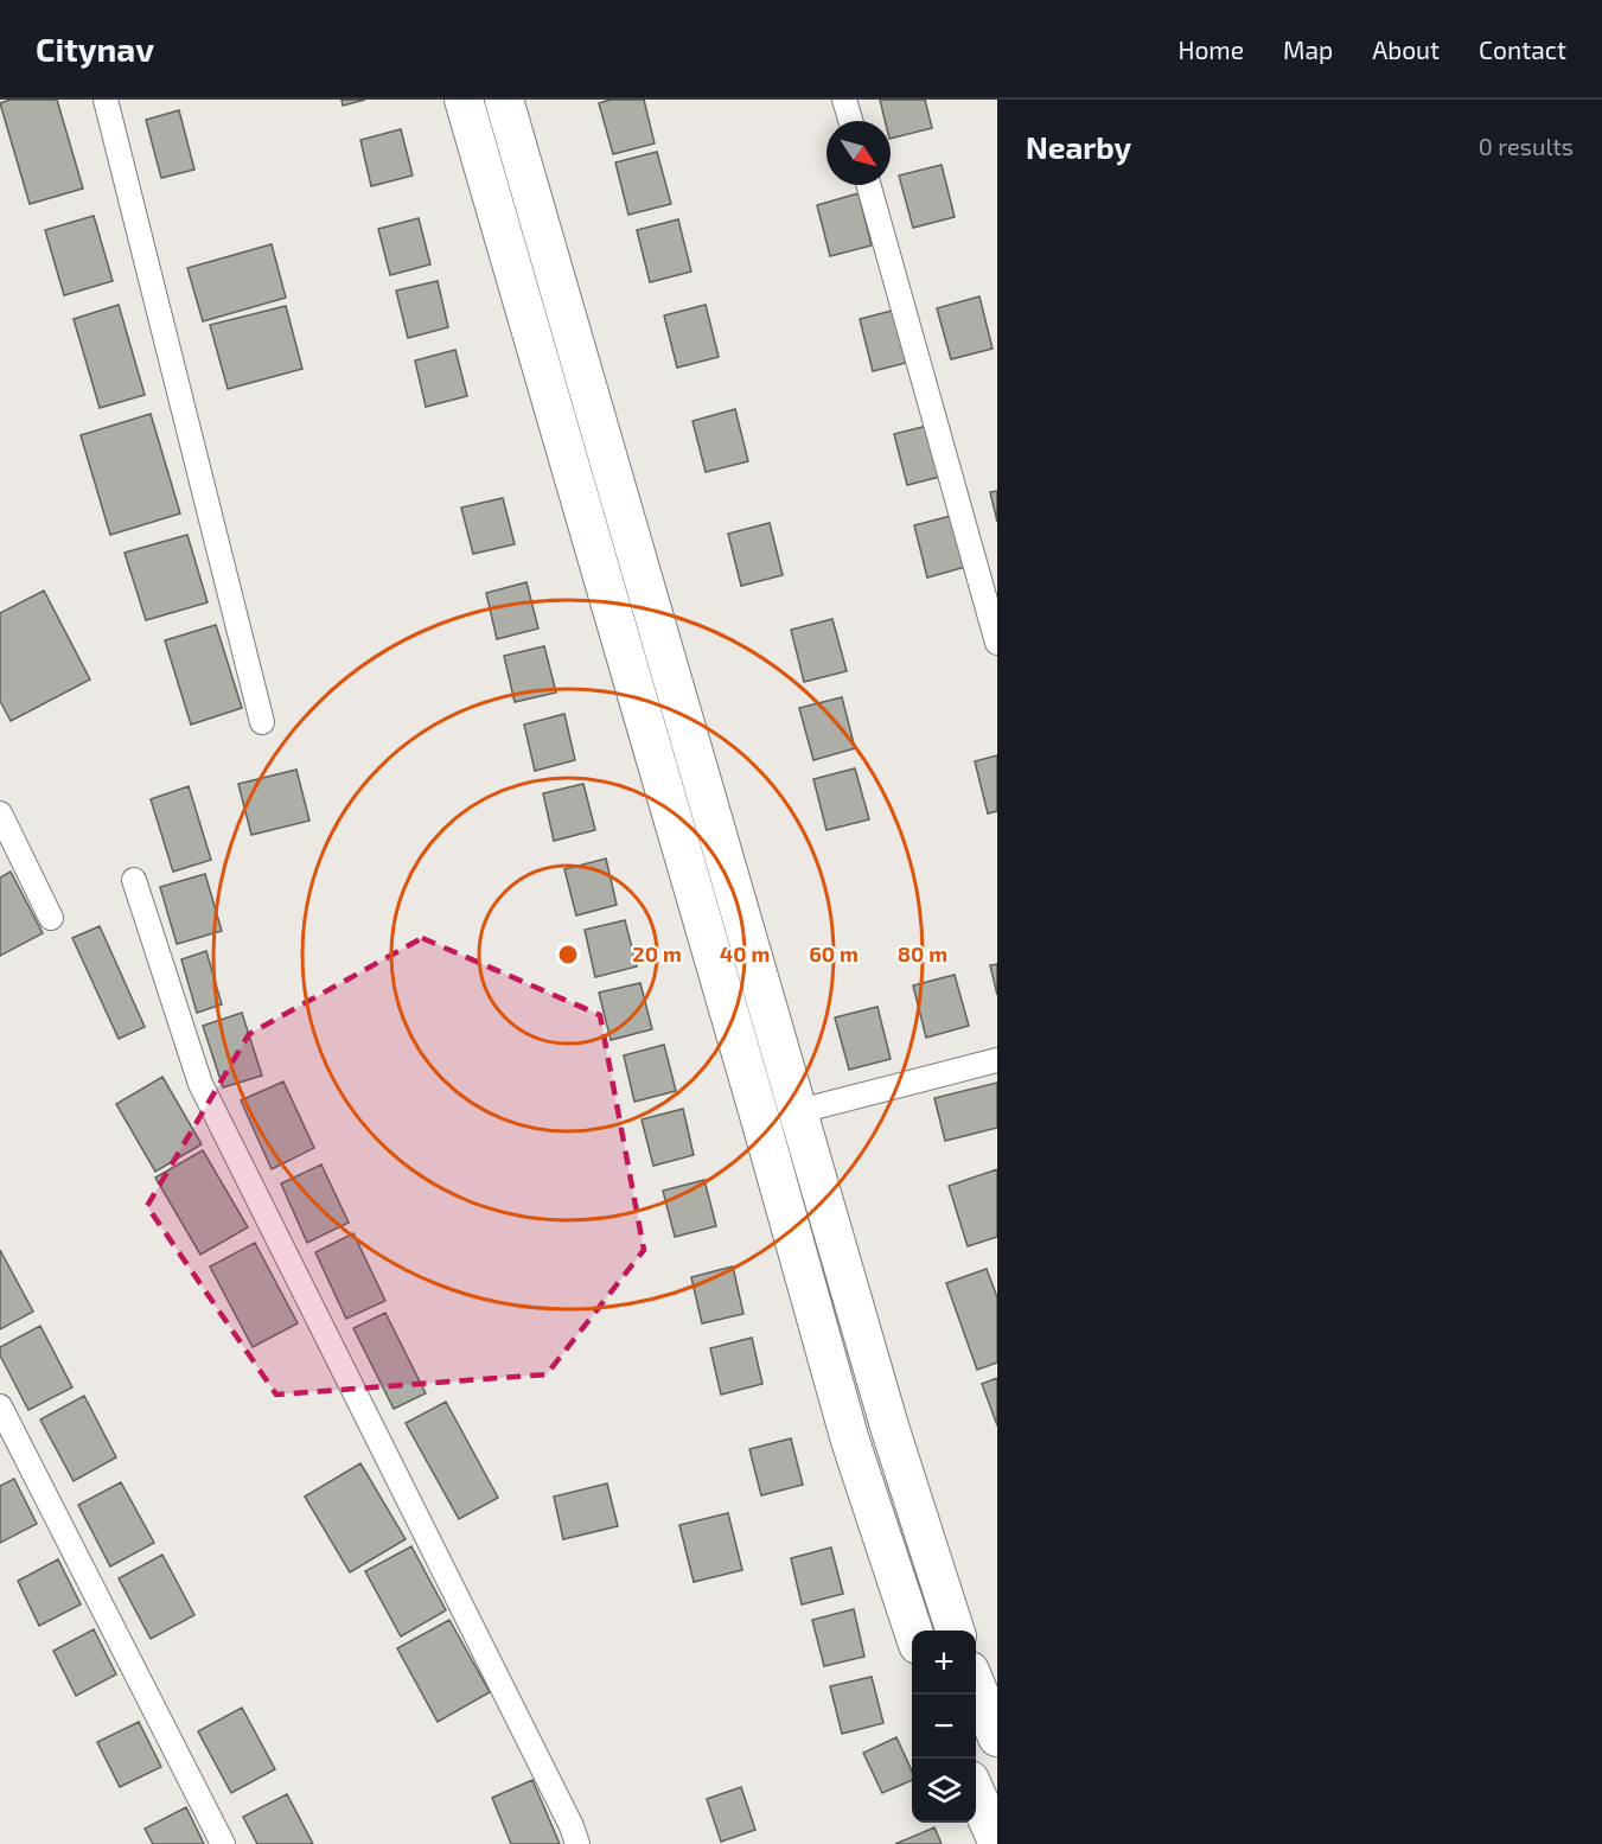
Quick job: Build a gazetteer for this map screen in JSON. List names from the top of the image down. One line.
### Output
{"north":"bottom right","page":{"header":"Citynav","nav":["Home","Map","About","Contact"],"heading":["Nearby","0 results"],"map_buttons":["+","−"]},"rings":["20 m","40 m","60 m","80 m"]}
